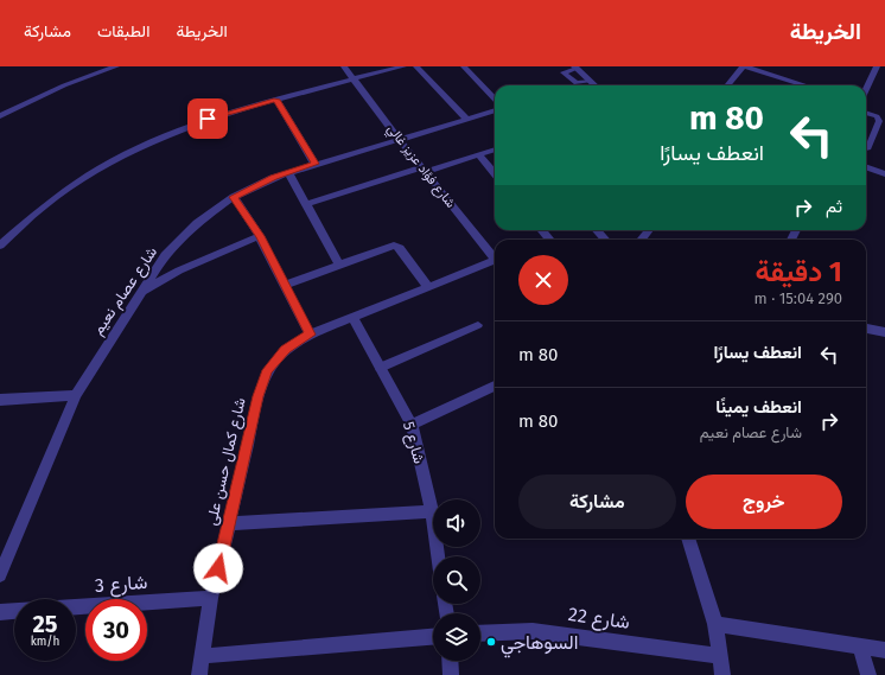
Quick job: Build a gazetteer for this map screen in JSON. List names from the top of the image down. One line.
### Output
{"streets":{"street":["شارع فؤاد عزيز غالي","شارع عصام نعيم","شارع 5","شارع كمال حسن على","شارع 3","شارع 22"]},"crossings":[["شارع فؤاد عزيز غالي","شارع عصام نعيم"],["شارع 5","شارع كمال حسن على"],["شارع كمال حسن على","شارع 3"]],"places":["السوهاجي"],"page":{"header":"الخريطة","nav":["الخريطة","الطبقات","مشاركة"],"turn":["80 m","انعطف يسارًا"],"then":"ثم","heading":["1 دقيقة","290 m · 15:04"],"list":[{"name":"انعطف يسارًا","value":"80 m"},{"name":"انعطف يمينًا","note":"شارع عصام نعيم","value":"80 m"}],"buttons":["خروج","مشاركة"],"speed":"25 km/h","limit":"30"}}
